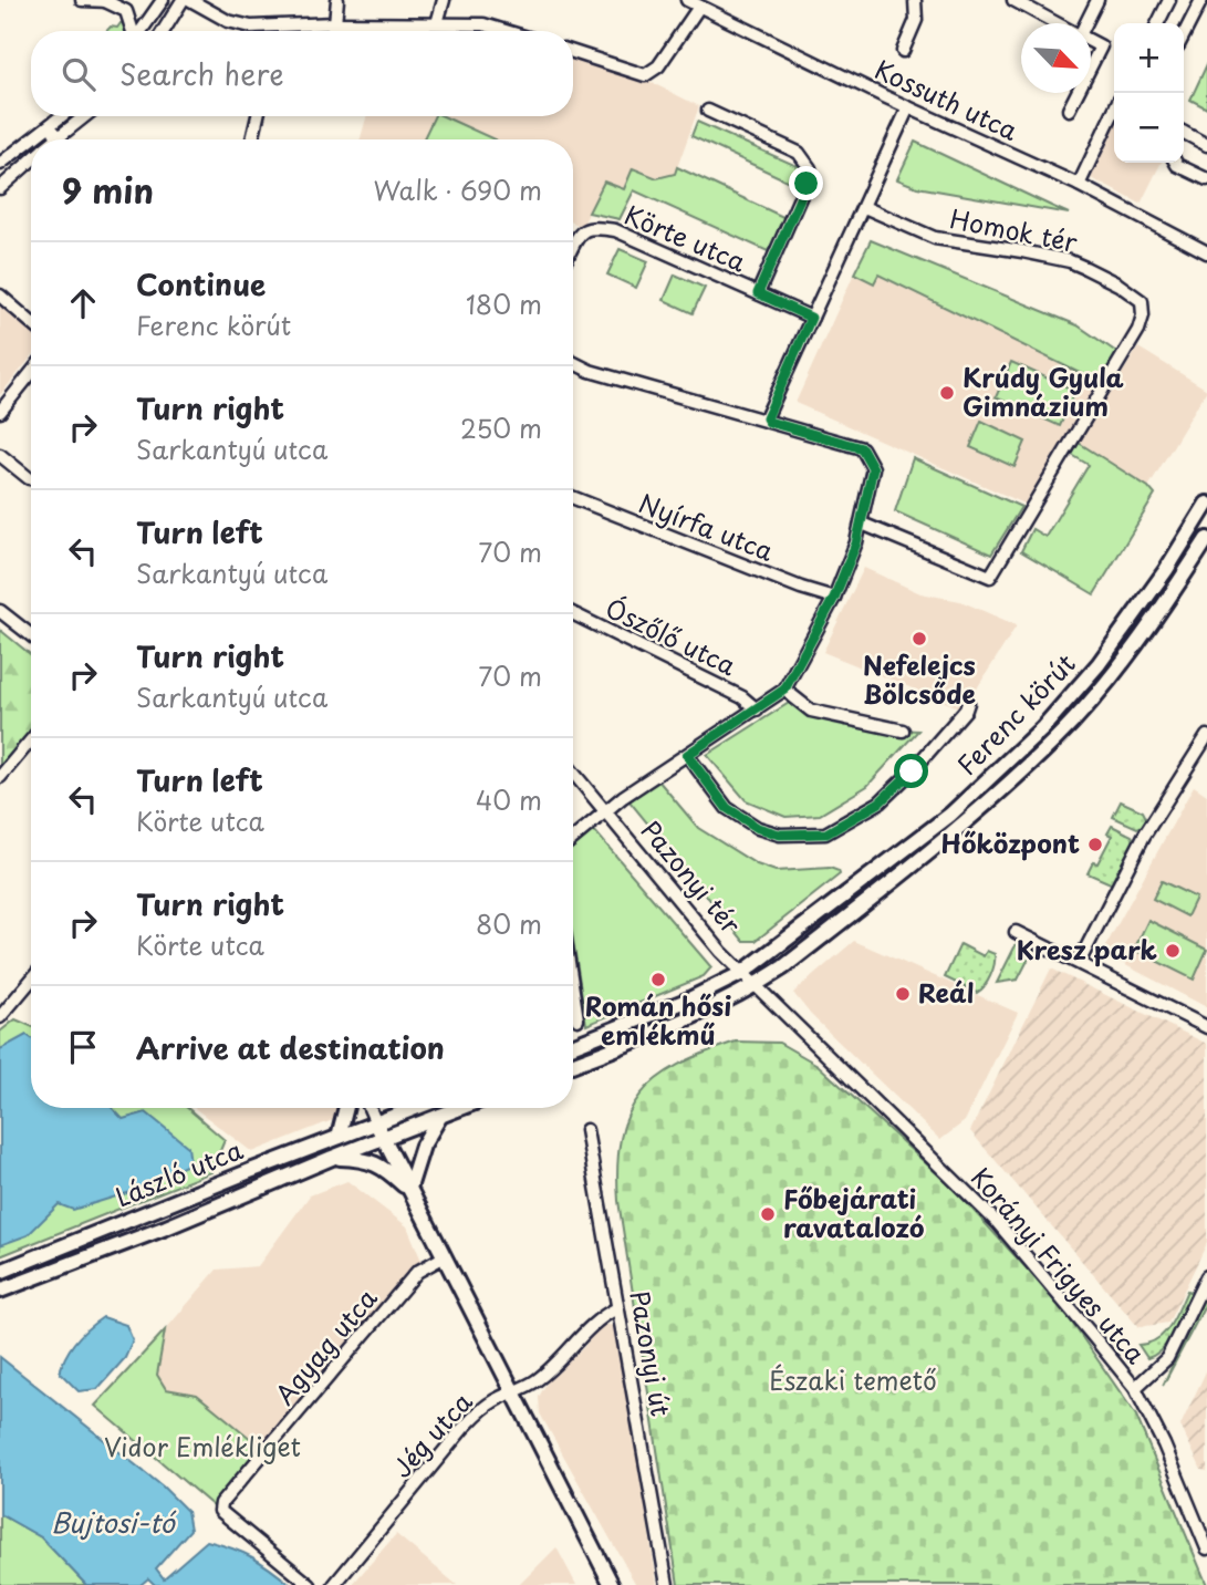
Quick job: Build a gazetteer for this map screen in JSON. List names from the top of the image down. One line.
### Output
{"streets":{"main road":["Ferenc körút","László utca"],"street":["Kossuth utca","Homok tér","Körte utca","Nyírfa utca","Ószőlő utca","Pazonyi tér","Korányi Frigyes utca","Agyag utca","Pazonyi út","Jég utca"]},"crossings":[["Ferenc körút","Pazonyi tér"],["Ferenc körút","Korányi Frigyes utca"],["Pazonyi tér","Korányi Frigyes utca"],["Pazonyi út","Jég utca"]],"water":["Bujtosi-tó"],"parks":["Északi temető","Vidor Emlékliget"],"places":["Krúdy Gyula Gimnázium","Nefelejcs Bölcsőde","Hőközpont","Kresz park","Román hősi emlékmű","Reál","Főbejárati ravatalozó"],"north":"bottom right","page":{"map_buttons":["+","−"],"search":"Search here","heading":["9 min","Walk · 690 m"],"list":[["Continue","Ferenc körút","180 m"],["Turn right","Sarkantyú utca","250 m"],["Turn left","Sarkantyú utca","70 m"],["Turn right","Sarkantyú utca","70 m"],["Turn left","Körte utca","40 m"],["Turn right","Körte utca","80 m"],"Arrive at destination"]}}
